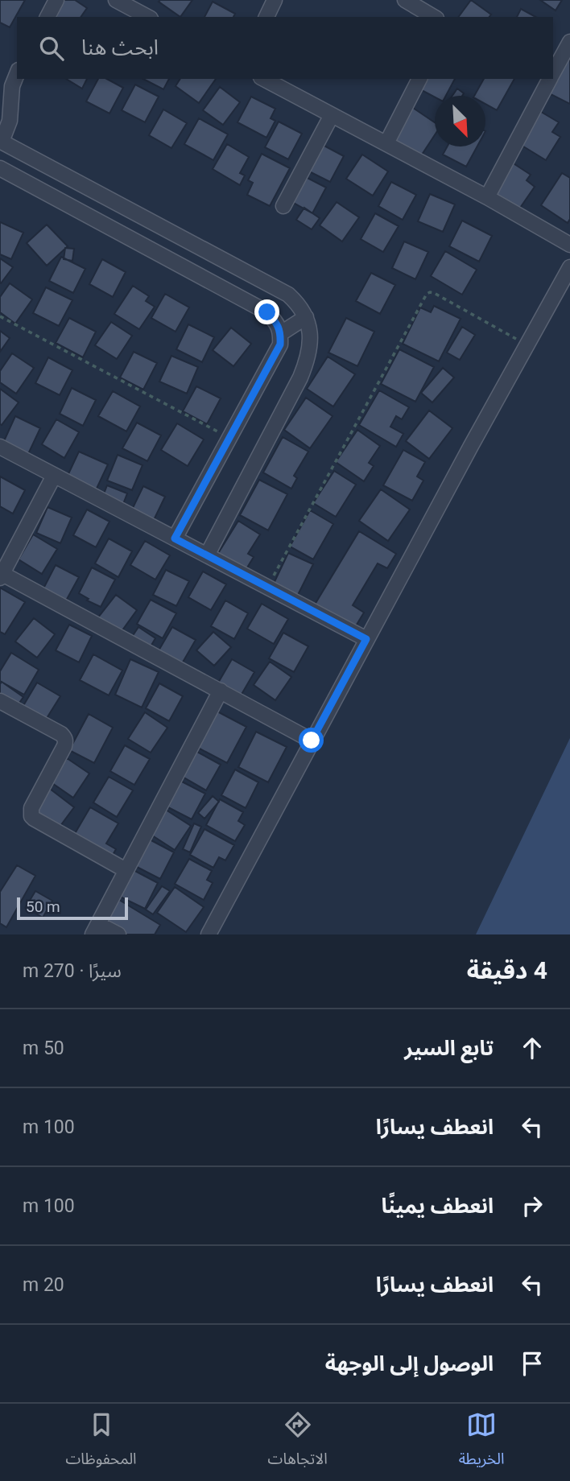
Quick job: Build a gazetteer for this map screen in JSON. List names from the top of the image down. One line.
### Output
{"scale_bar":"50 m","north":"bottom right","page":{"search":"ابحث هنا","scale":"50 m","heading":["4 دقيقة","سيرًا · 270 m"],"list":[["تابع السير","50 m"],["انعطف يسارًا","100 m"],["انعطف يمينًا","100 m"],["انعطف يسارًا","20 m"],"الوصول إلى الوجهة"],"nav":["الخريطة","الاتجاهات","المحفوظات"]}}
